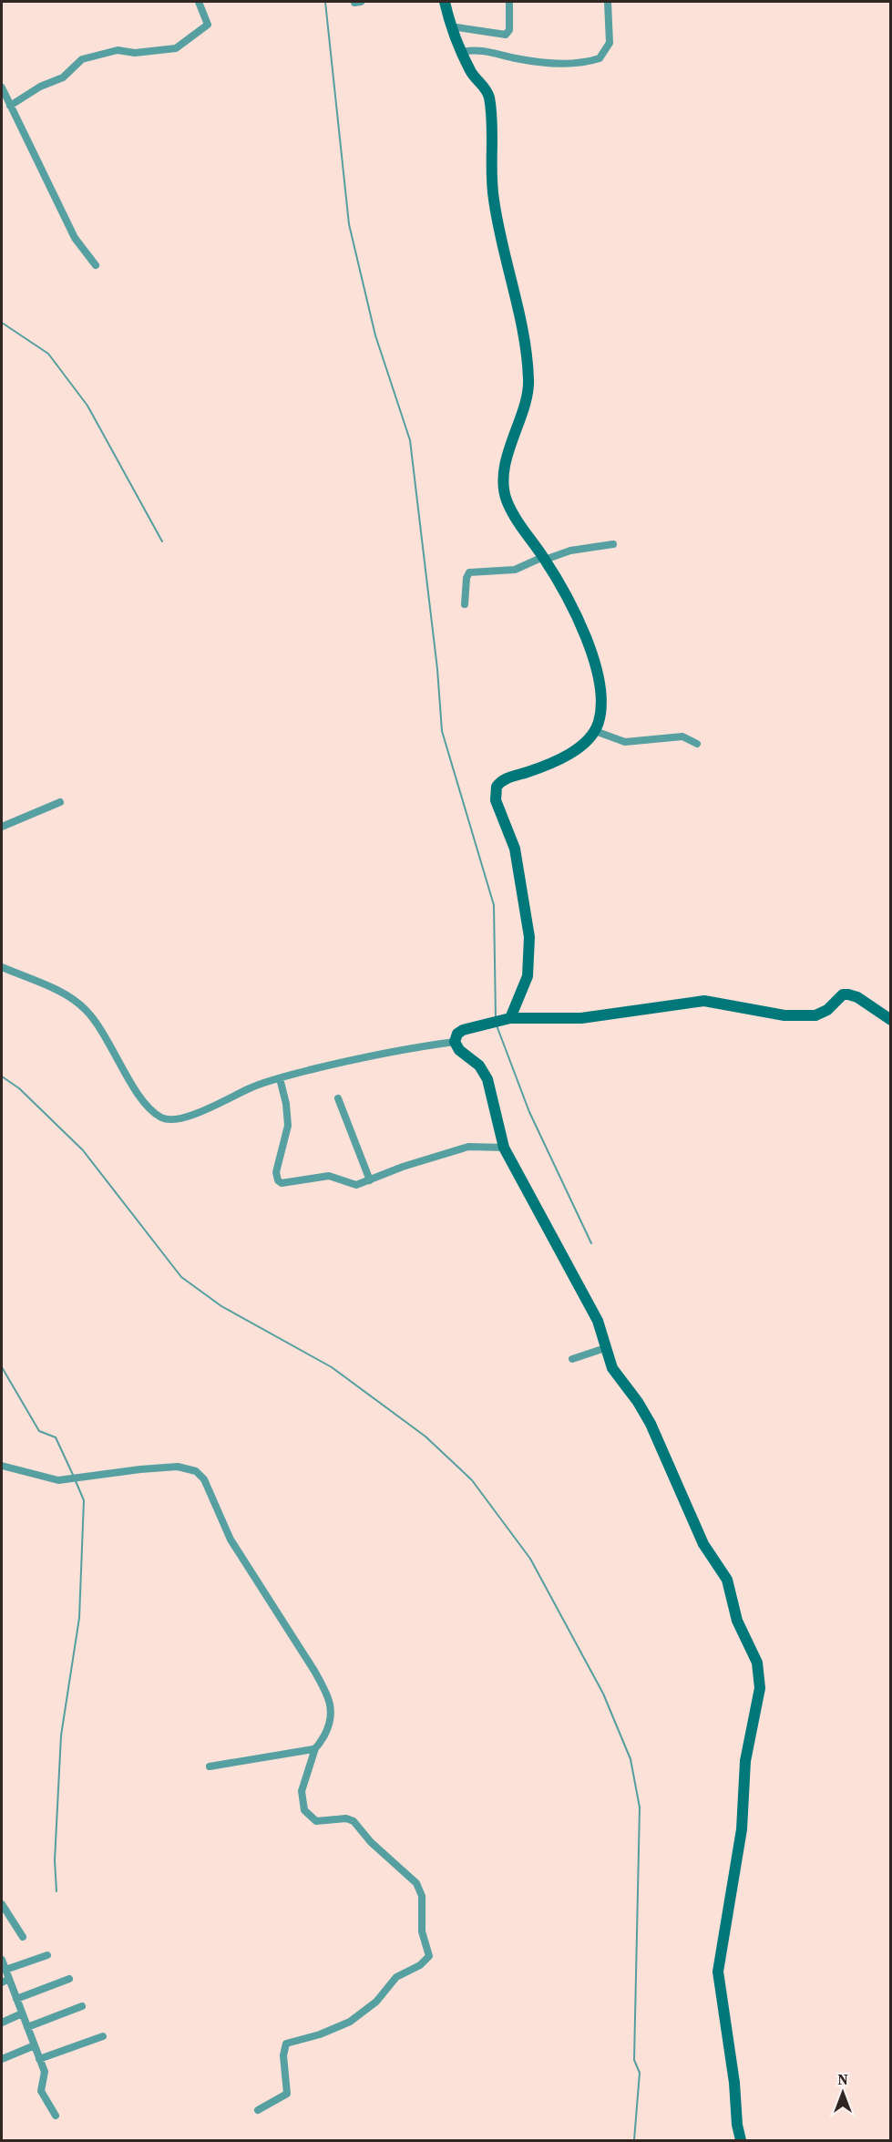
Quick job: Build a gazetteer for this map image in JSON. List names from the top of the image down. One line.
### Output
{"north":"top"}
